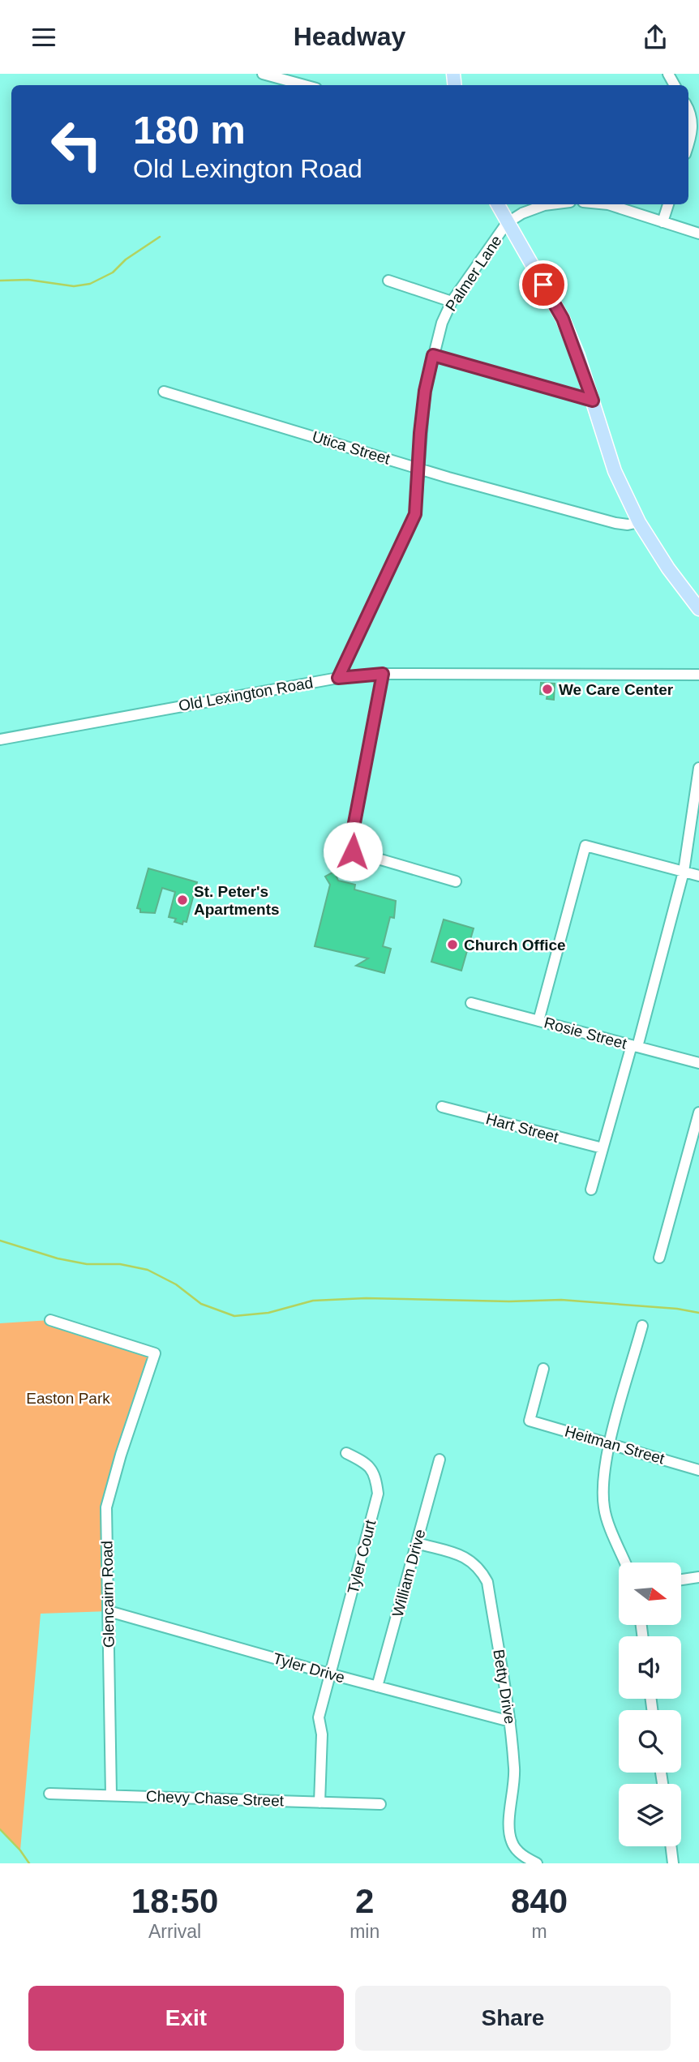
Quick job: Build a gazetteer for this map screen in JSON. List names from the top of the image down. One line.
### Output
{"streets":{"street":["Palmer Lane","Utica Street","Old Lexington Road","Rosie Street","Hart Street","Heitman Street","Tyler Court","William Drive","Glencairn Road","Tyler Drive","Betty Drive","Chevy Chase Street"]},"crossings":[["Palmer Lane","Utica Street"],["Palmer Lane","Old Lexington Road"],["Tyler Court","Tyler Drive"],["Tyler Court","Chevy Chase Street"],["William Drive","Tyler Drive"],["William Drive","Betty Drive"],["Glencairn Road","Tyler Drive"],["Glencairn Road","Chevy Chase Street"],["Tyler Drive","Betty Drive"]],"parks":["Easton Park"],"places":["We Care Center","St. Peter's Apartments","Church Office"],"north":"right","page":{"header":"Headway","turn":["180 m","Old Lexington Road"],"eta":["18:50","Arrival","2","min","840","m"],"buttons":["Exit","Share"]}}
